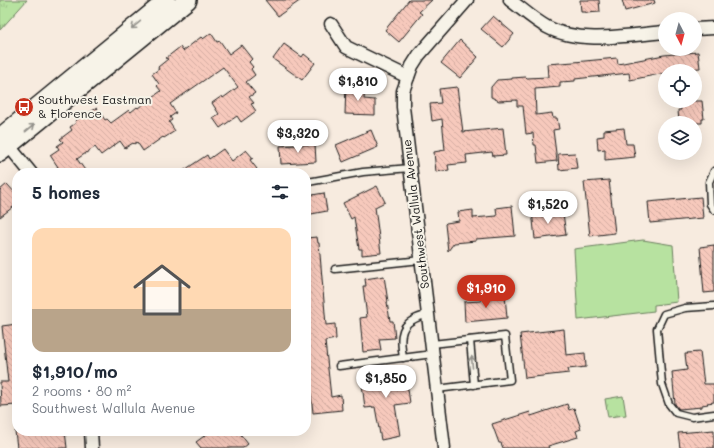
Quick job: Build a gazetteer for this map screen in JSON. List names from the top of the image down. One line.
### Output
{"streets":{"street":["Southwest Wallula Avenue"]},"places":{"bus stop":["Southwest Eastman & Florence"]},"north":"bottom","page":{"price":["$1,810","$3,320","$1,520","$1,910","$1,850"],"heading":"5 homes","list":[{"name":"$1,910/mo","note":"2 rooms · 80 m² · Southwest Wallula Avenue"}]}}
